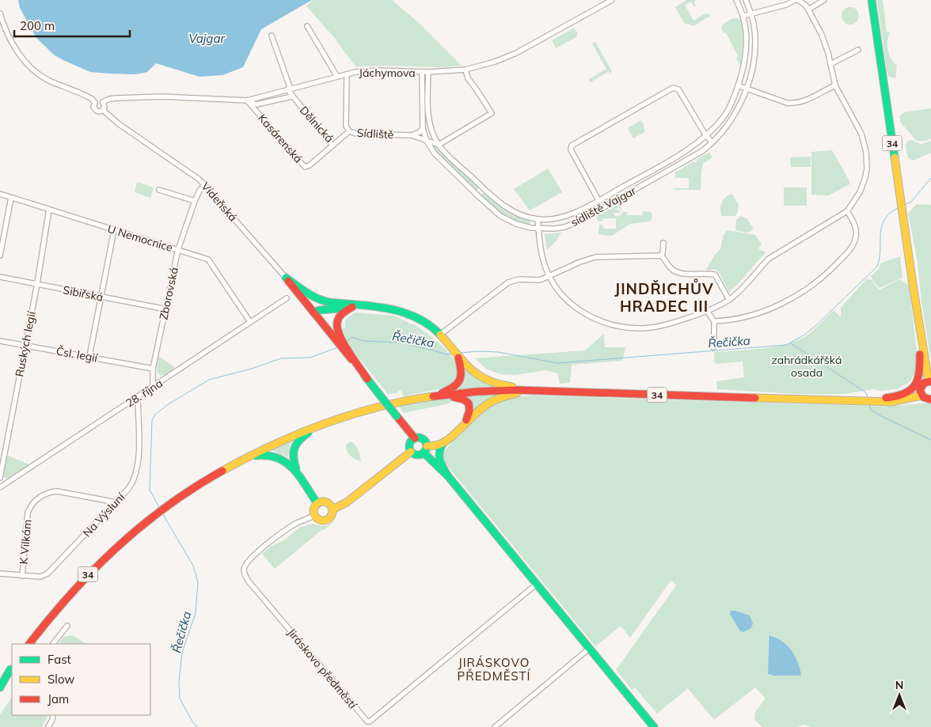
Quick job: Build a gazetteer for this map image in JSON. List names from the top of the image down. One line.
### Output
{"streets":{"main road":["34"],"street":["Jáchymova","Dělnická","Sídliště","Kasárenská","Vídeňská","sídliště Vajgar","U Nemocnice","Sibiřská","Zborovská","Ruských legií","Čsl. legií","28. října","Na Výsluní","K Vilkám","Jiráskovo předměstí"]},"crossings":[["Jáchymova","Dělnická"],["Jáchymova","Sídliště"],["Jáchymova","Kasárenská"],["Jáchymova","Vídeňská"],["Jáchymova","sídliště Vajgar"],["Dělnická","Sídliště"],["Dělnická","Kasárenská"],["Sídliště","sídliště Vajgar"],["Vídeňská","Zborovská"],["U Nemocnice","Zborovská"],["U Nemocnice","Ruských legií"],["U Nemocnice","28. října"],["Sibiřská","Zborovská"],["Sibiřská","Ruských legií"],["Zborovská","Čsl. legií"],["Zborovská","28. října"],["Ruských legií","Čsl. legií"],["28. října","Na Výsluní"],["Na Výsluní","K Vilkám"]],"districts":["JINDŘICHŮV HRADEC III","JIRÁSKOVO PŘEDMĚSTÍ"],"water":["Vajgar","Řečička"],"parks":["zahrádkářšká osada"],"legend":["Fast","Slow","Jam"],"scale_bar":"200 m","north":"top"}
